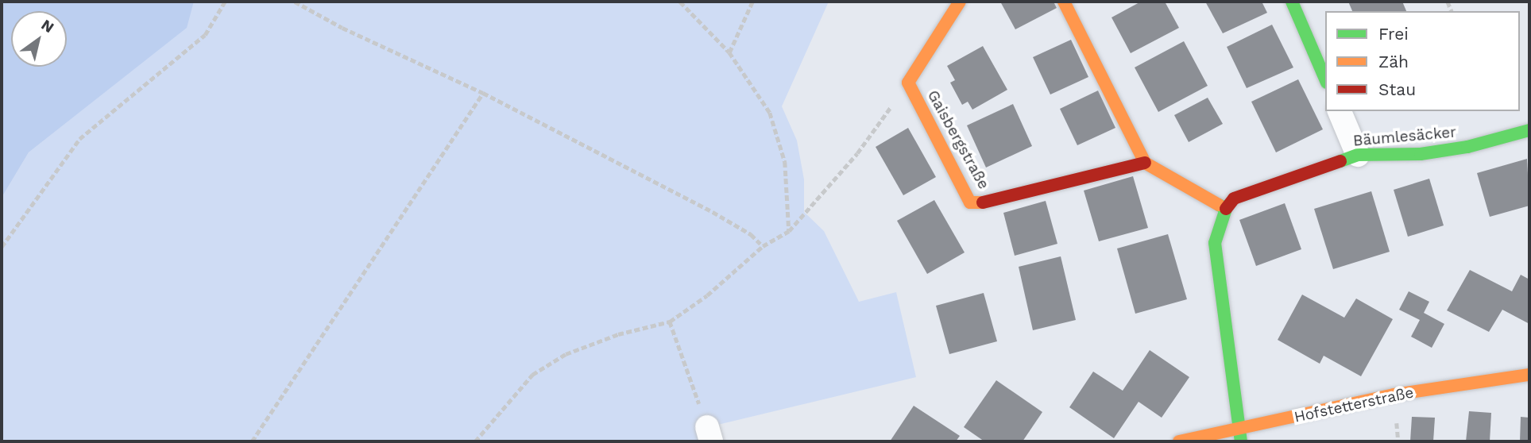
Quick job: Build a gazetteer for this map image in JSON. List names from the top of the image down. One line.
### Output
{"streets":{"street":["Bäumlesäcker","Gaisbergstraße","Hofstetterstraße"]},"legend":["Frei","Zäh","Stau"],"north":"top right"}
